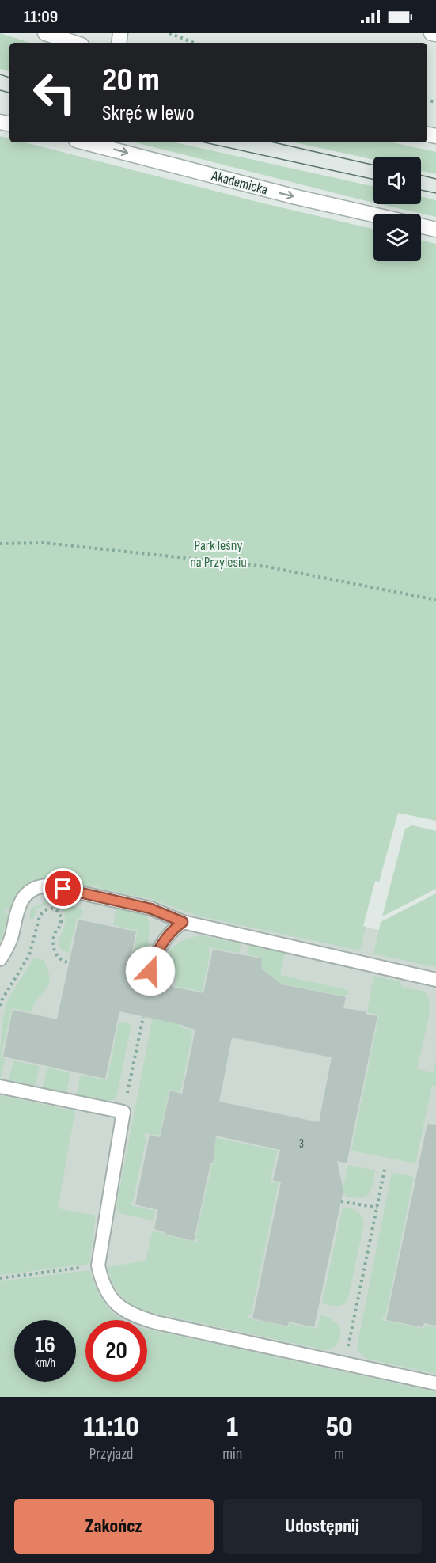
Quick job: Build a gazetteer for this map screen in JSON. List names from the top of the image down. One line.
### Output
{"streets":{"street":["Akademicka"]},"one_way":["Akademicka"],"parks":["Park leśny na Przylesiu"],"house_numbers":["3"],"page":{"status":"11:09","turn":["20 m","Skręć w lewo"],"speed":"16 km/h","limit":"20","eta":["11:10","Przyjazd","1","min","50","m"],"buttons":["Zakończ","Udostępnij"]}}
